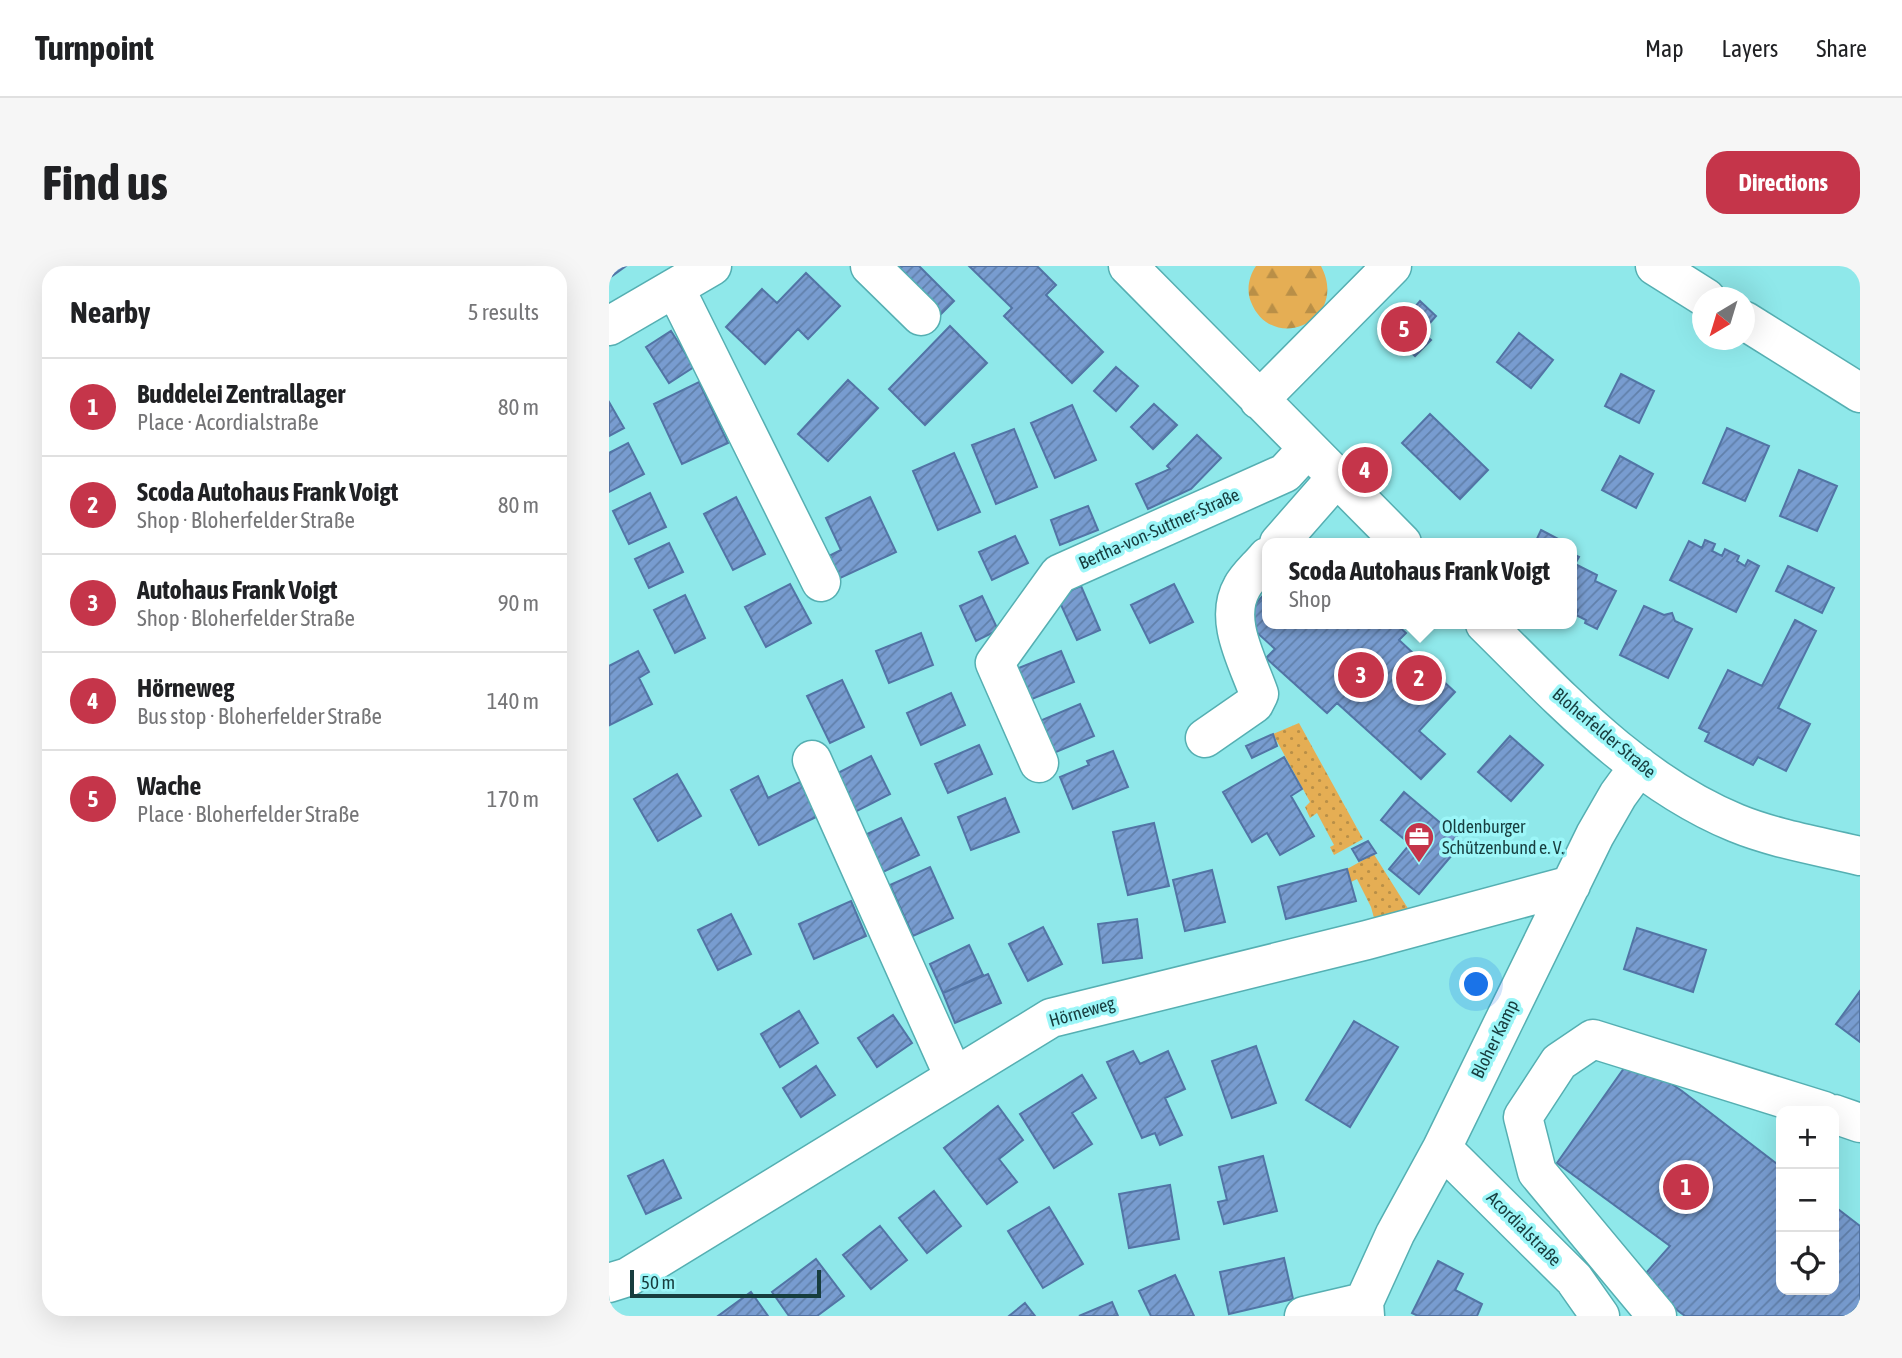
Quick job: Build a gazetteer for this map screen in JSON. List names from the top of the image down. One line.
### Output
{"streets":{"street":["Bertha-von-Suttner-Straße","Bloherfelder Straße","Hörneweg","Bloher Kamp","Acordialstraße"]},"crossings":[["Bloherfelder Straße","Bloher Kamp"],["Hörneweg","Bloher Kamp"],["Bloher Kamp","Acordialstraße"]],"places":{"office":["Oldenburger Schützenbund e. V."]},"scale_bar":"50 m","north":"bottom left","page":{"header":"Turnpoint","nav":["Map","Layers","Share"],"buttons":"Directions","title":"Find us","heading":["Nearby","5 results"],"pins":["5","4","3","2","1"],"list":[{"mark":"1","name":"Buddelei Zentrallager","note":"Place · Acordialstraße","value":"80 m"},{"mark":"2","name":"Scoda Autohaus Frank Voigt","note":"Shop · Bloherfelder Straße","value":"80 m"},{"mark":"3","name":"Autohaus Frank Voigt","note":"Shop · Bloherfelder Straße","value":"90 m"},{"mark":"4","name":"Hörneweg","note":"Bus stop · Bloherfelder Straße","value":"140 m"},{"mark":"5","name":"Wache","note":"Place · Bloherfelder Straße","value":"170 m"}],"popup":["Scoda Autohaus Frank Voigt","Shop"],"map_buttons":["+","−"],"scale":"50 m"}}
